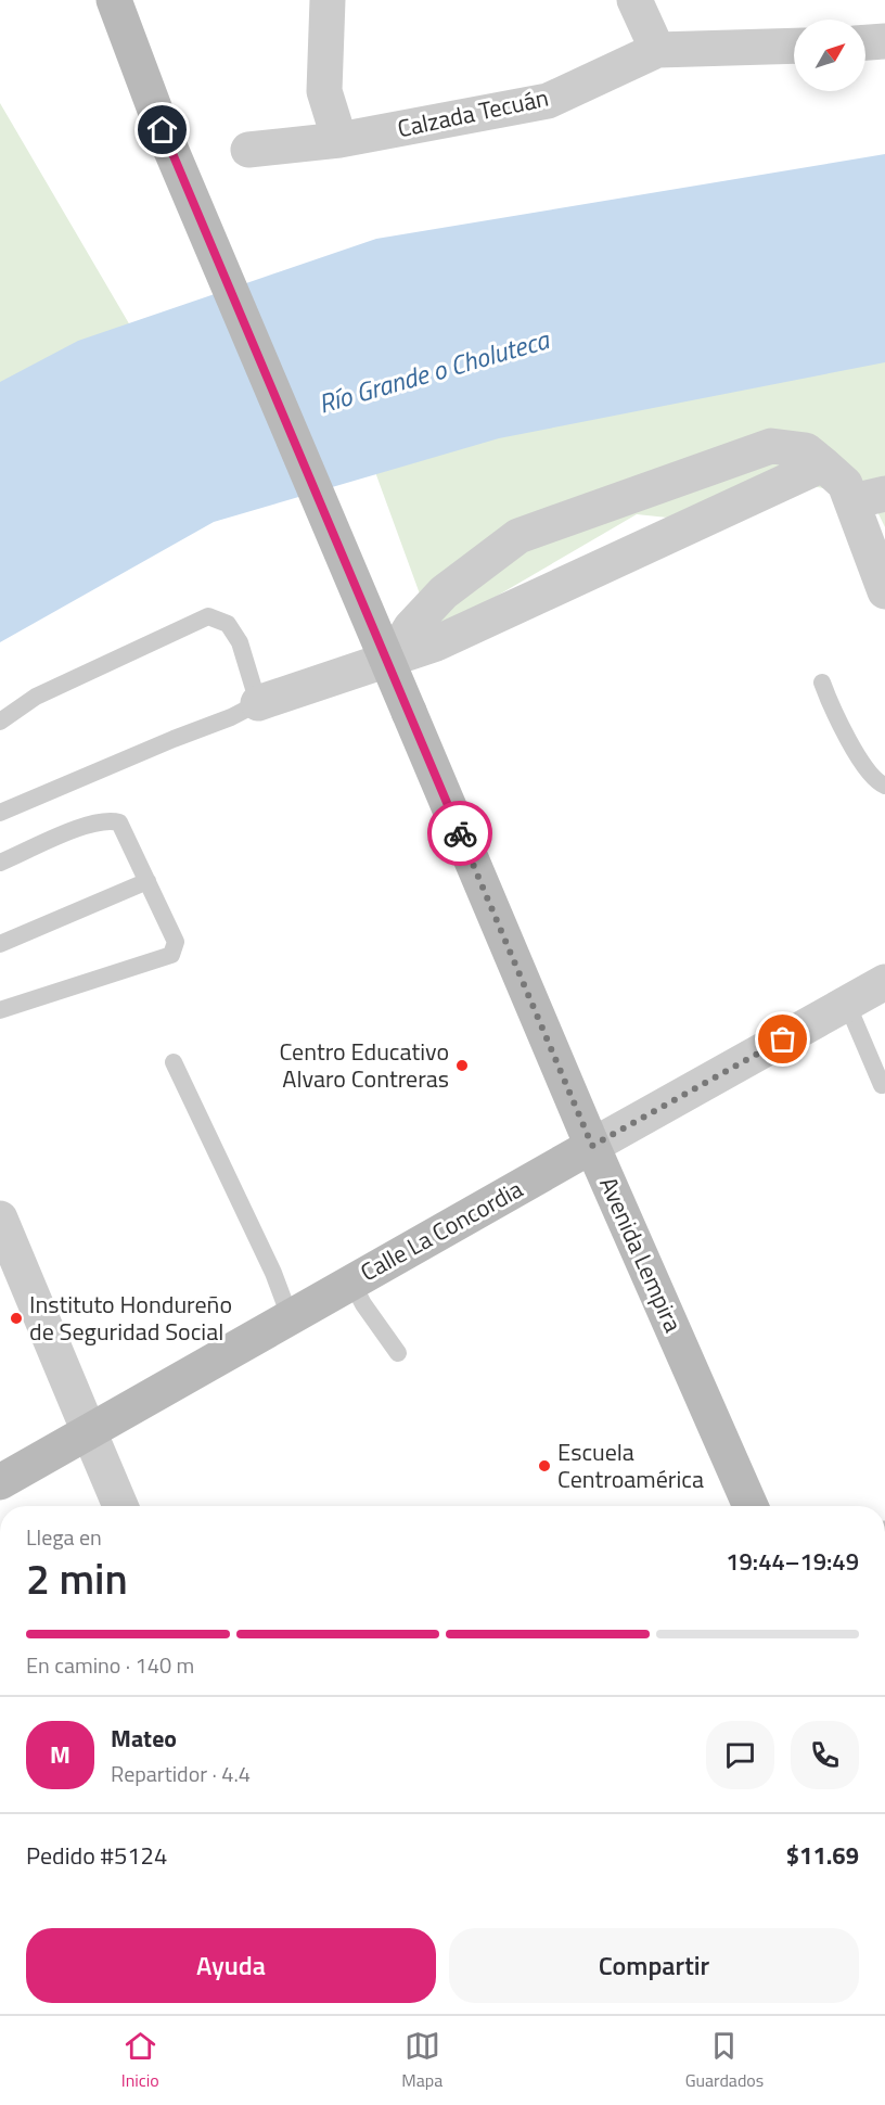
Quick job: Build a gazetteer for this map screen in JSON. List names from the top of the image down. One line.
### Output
{"streets":{"main road":["Calle La Concordia","Avenida Lempira"],"street":["Calzada Tecuán"]},"crossings":[["Calle La Concordia","Avenida Lempira"]],"water":["Río Grande o Choluteca"],"places":["Centro Educativo Alvaro Contreras","Instituto Hondureño de Seguridad Social","Escuela Centroamérica"],"north":"top right","page":{"heading":["2 min","Llega en","19:44–19:49"],"panel":["Mateo","Repartidor · 4.4","Pedido #5124","$11.69"],"bar":"En camino · 140 m","round":"M","buttons":["Ayuda","Compartir"],"tabs":["Inicio","Mapa","Guardados"]}}
